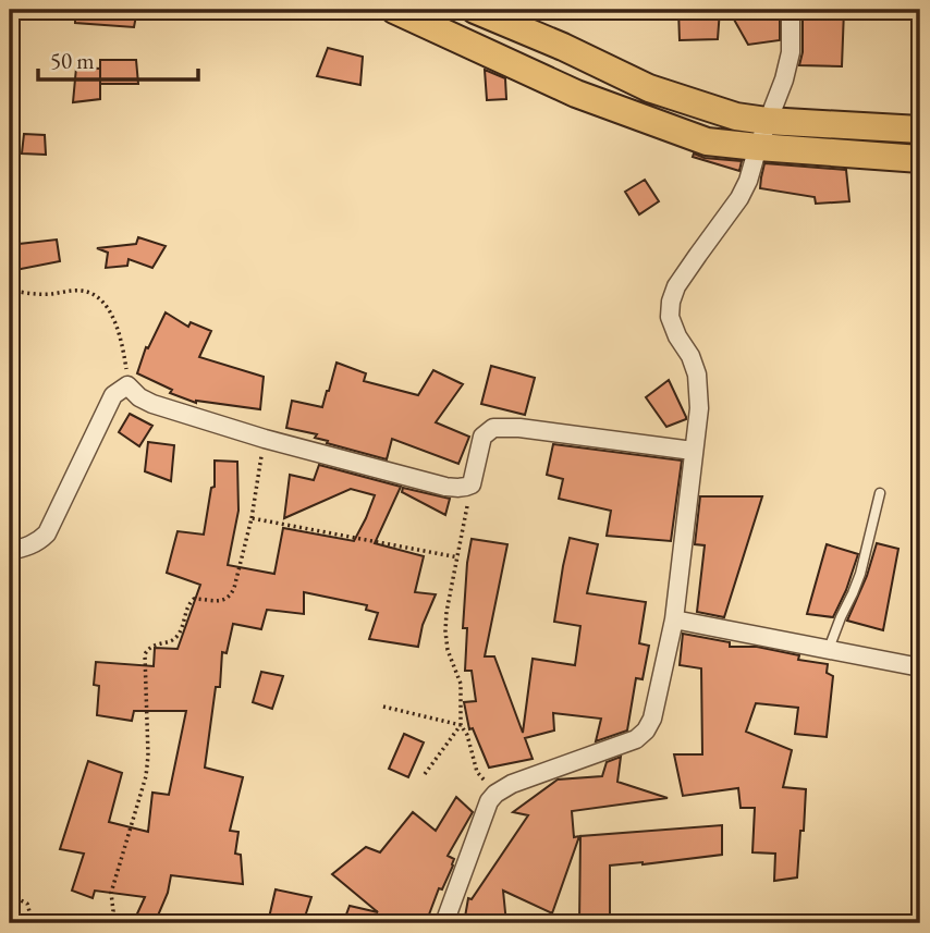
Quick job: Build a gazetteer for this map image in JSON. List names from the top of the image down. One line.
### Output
{"scale_bar":"50 m"}
